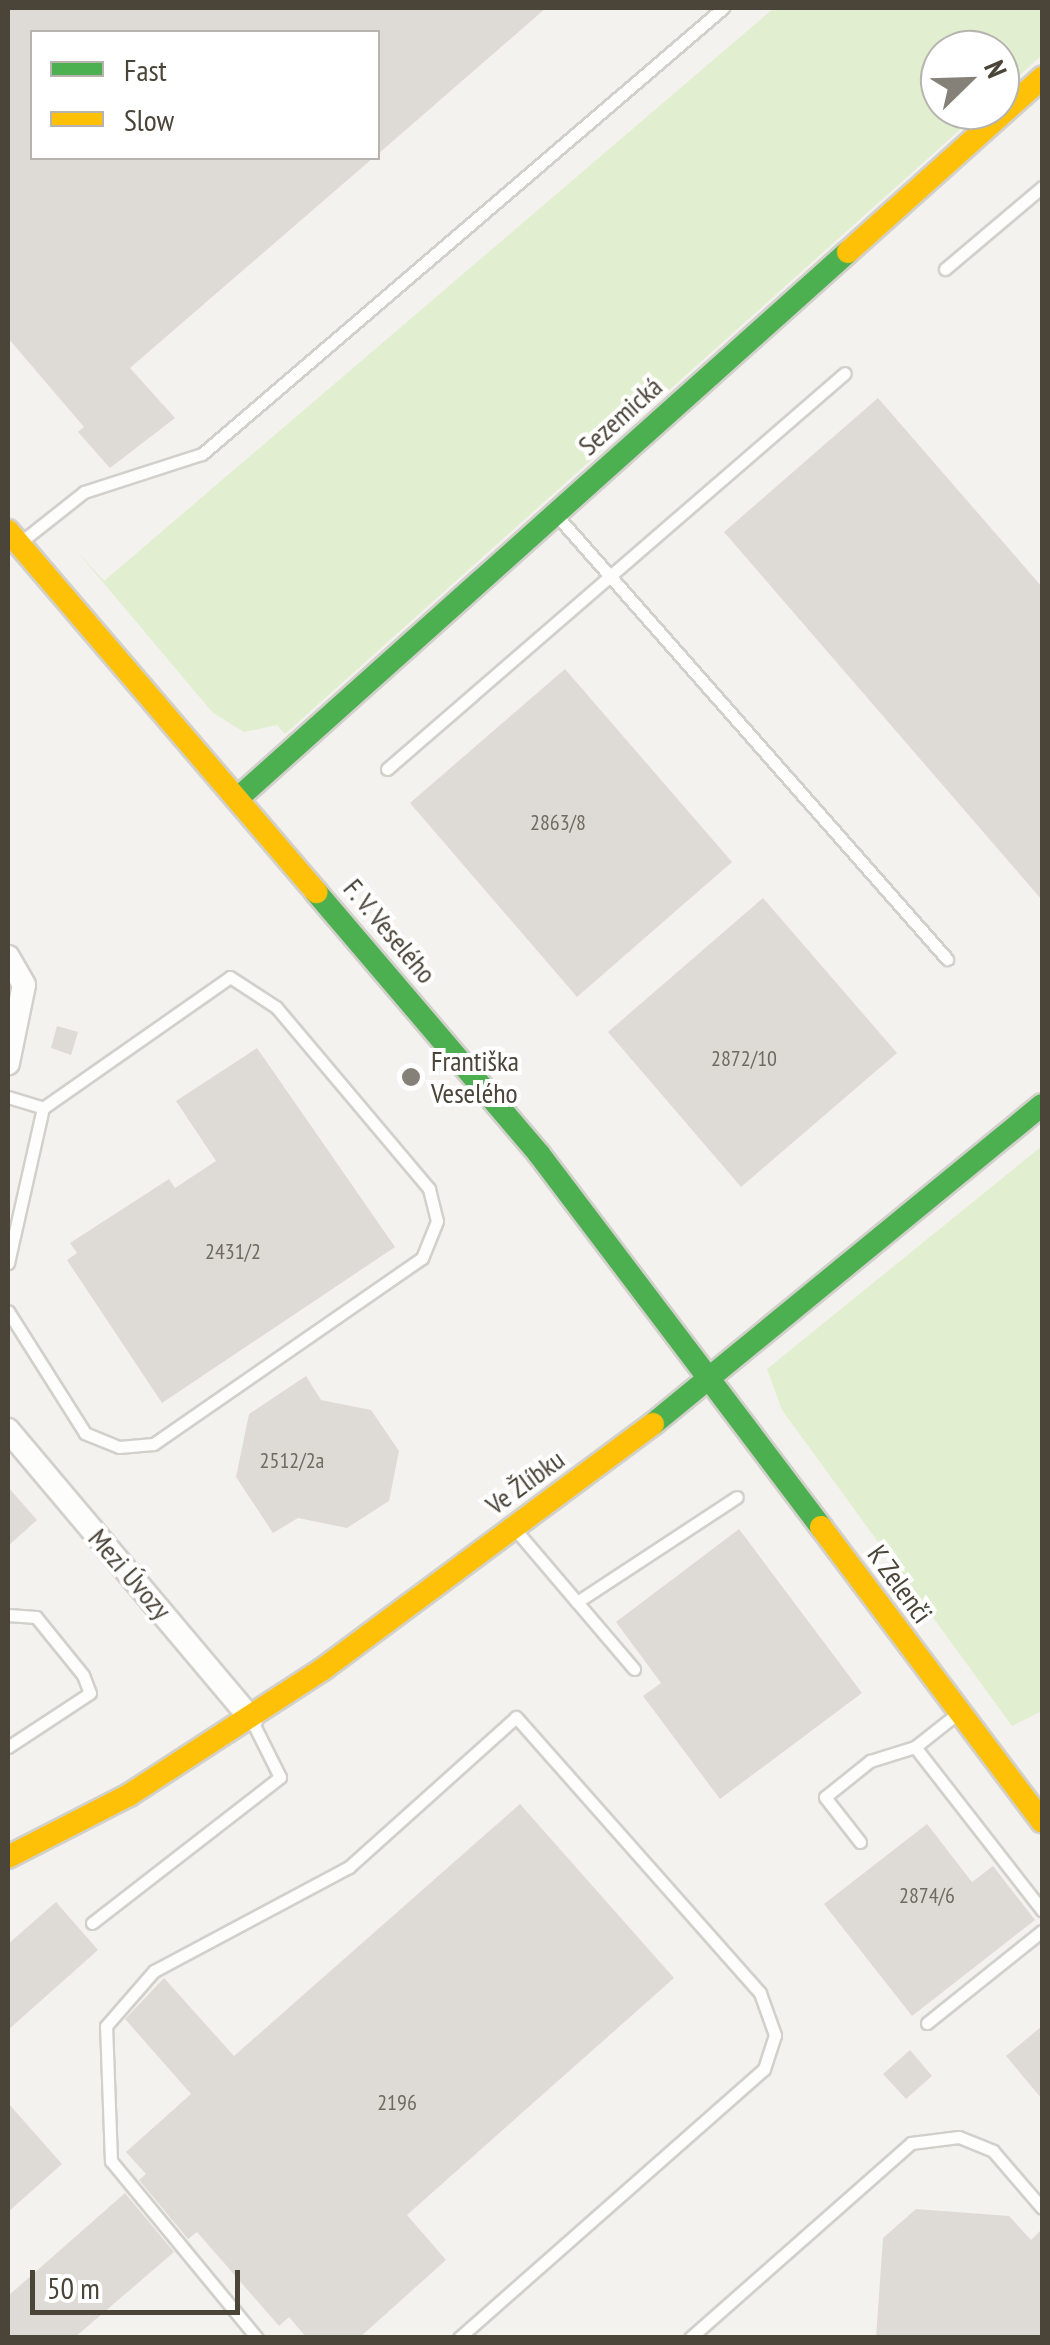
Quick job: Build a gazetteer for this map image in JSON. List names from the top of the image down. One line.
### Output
{"streets":{"street":["Sezemická","F. V. Veselého","Ve Žlíbku","Mezi Úvozy","K Zelenči"]},"crossings":[["Sezemická","F. V. Veselého"],["F. V. Veselého","Ve Žlíbku"],["F. V. Veselého","K Zelenči"],["Ve Žlíbku","Mezi Úvozy"],["Ve Žlíbku","K Zelenči"]],"places":["Františka Veselého"],"house_numbers":["2863/8","2872/10","2431/2","2512/2a","2874/6","2196"],"legend":["Fast","Slow"],"scale_bar":"50 m","north":"top right"}
